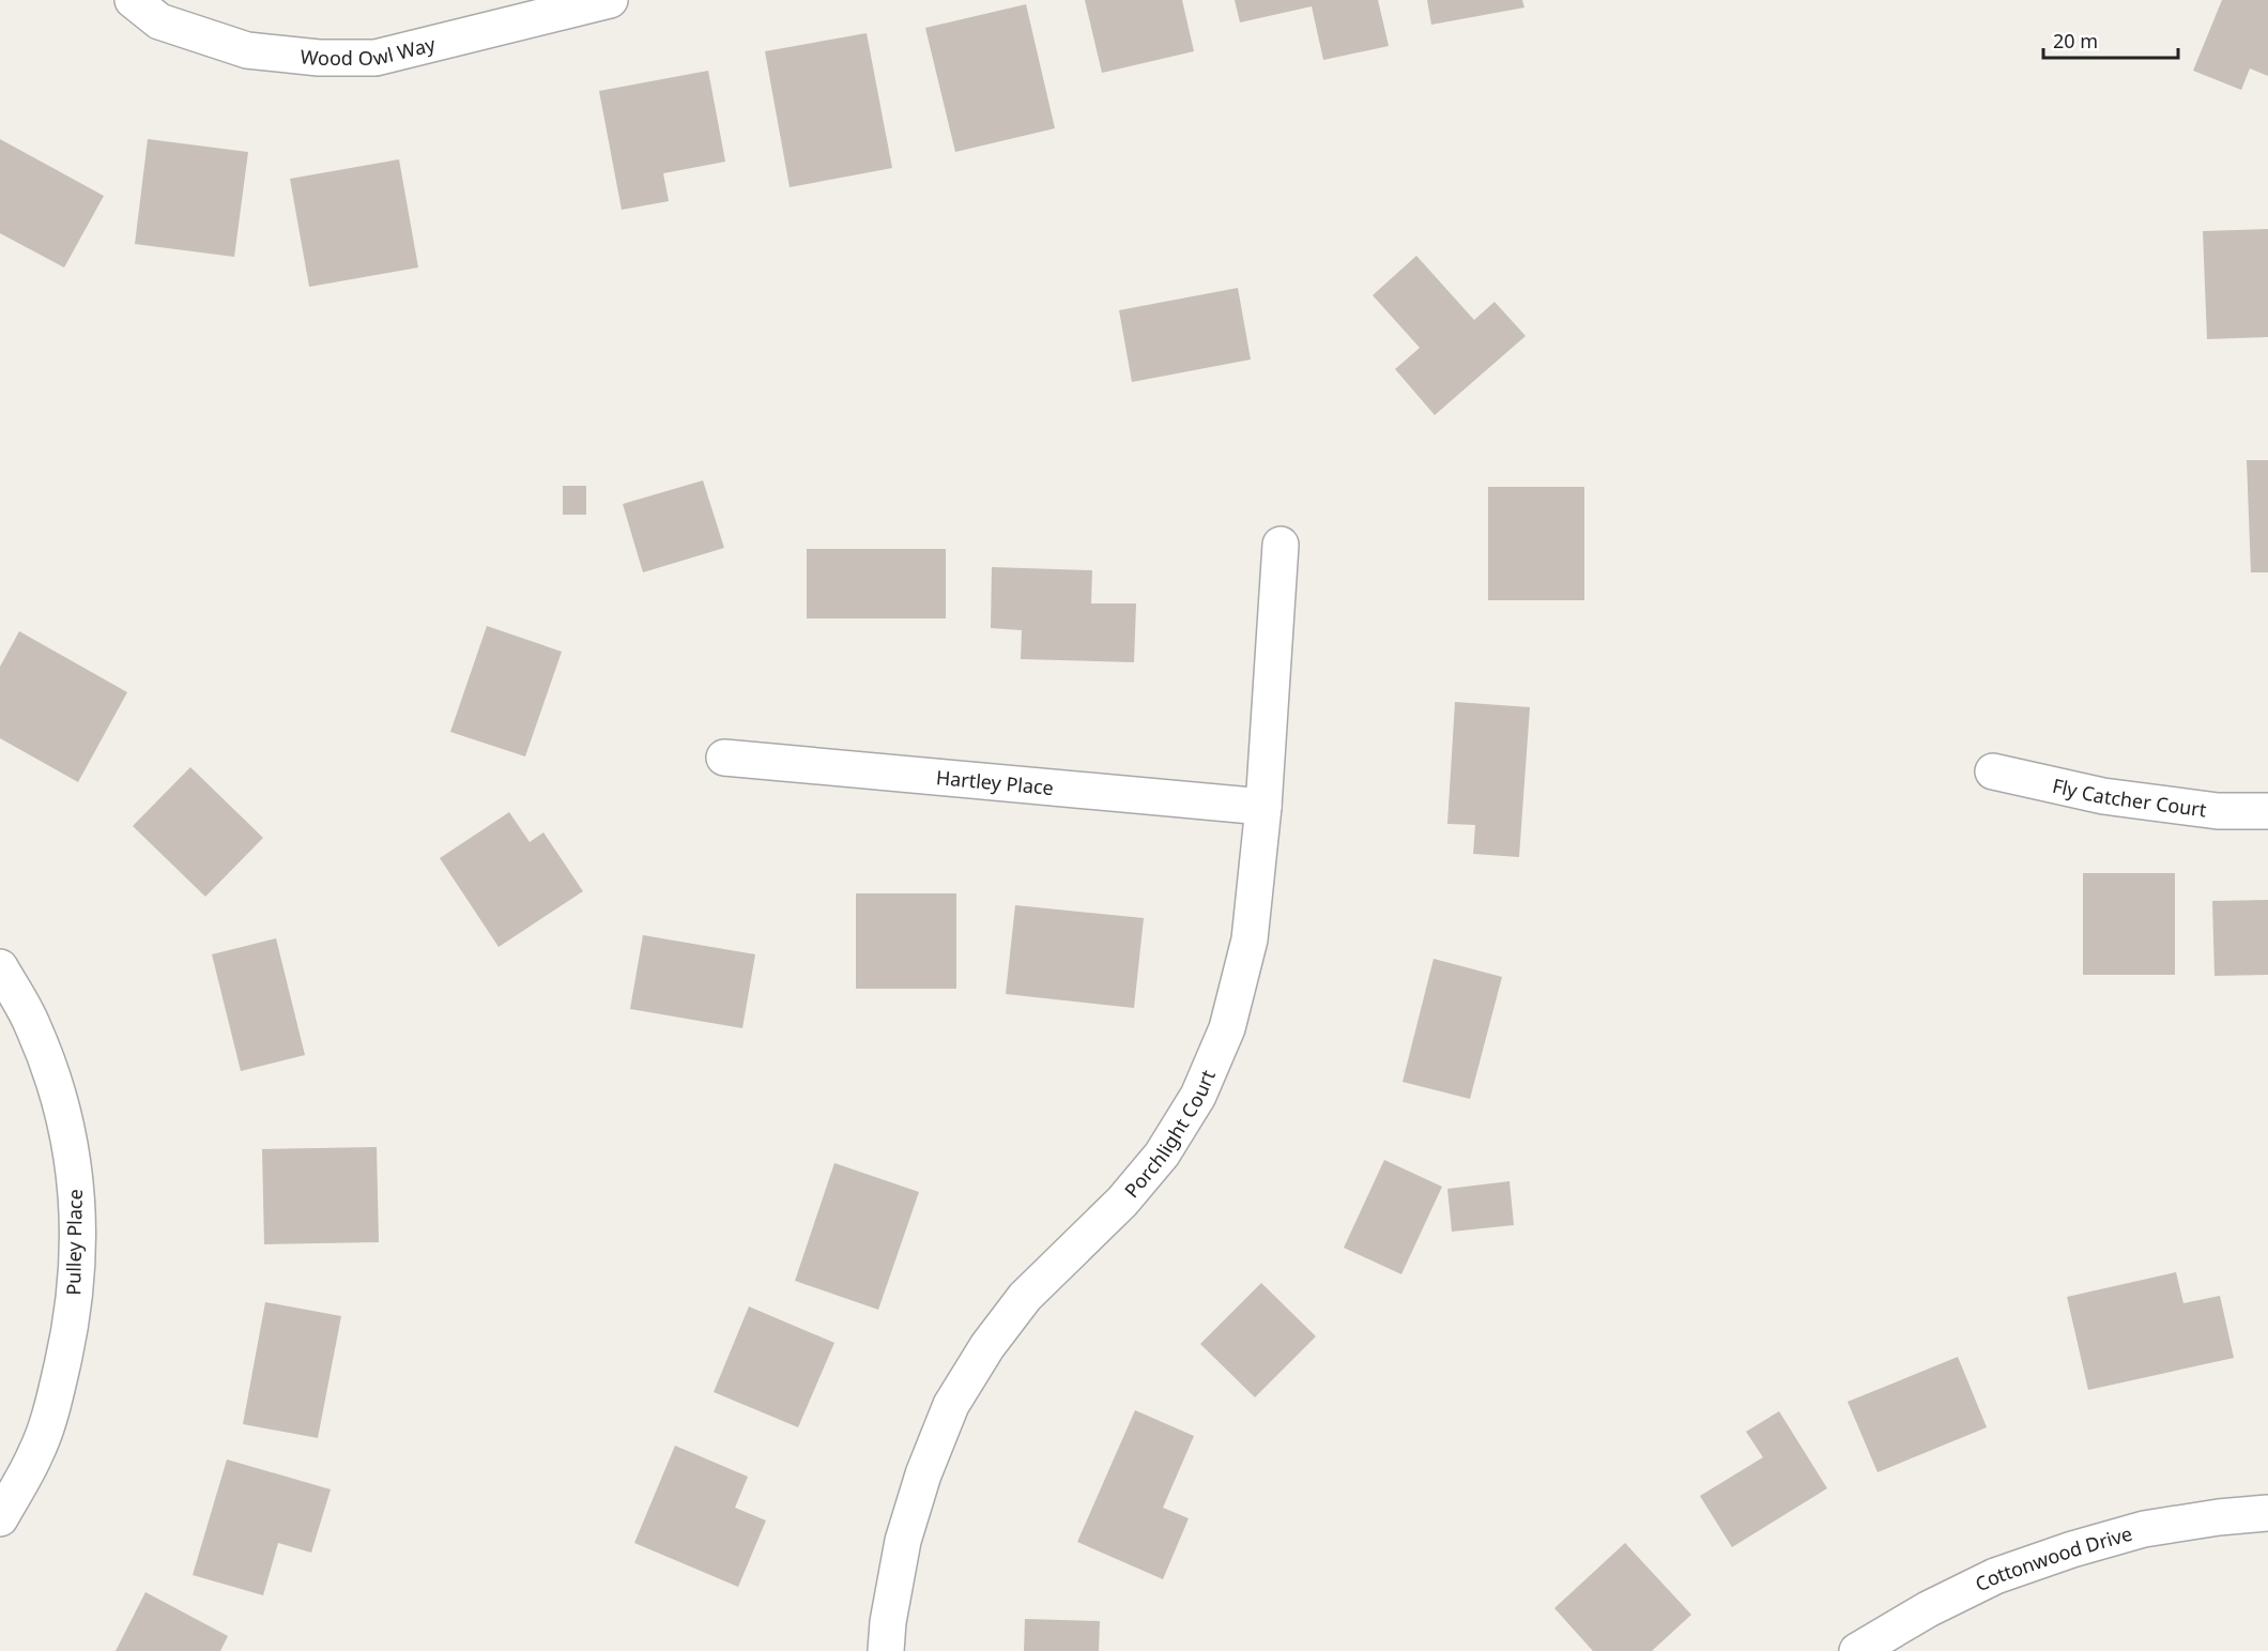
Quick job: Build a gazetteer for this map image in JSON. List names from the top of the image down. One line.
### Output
{"streets":{"street":["Wood Owl Way","Hartley Place","Fly Catcher Court","Porchlight Court","Pulley Place","Cottonwood Drive"]},"crossings":[["Hartley Place","Porchlight Court"]],"scale_bar":"20 m"}
